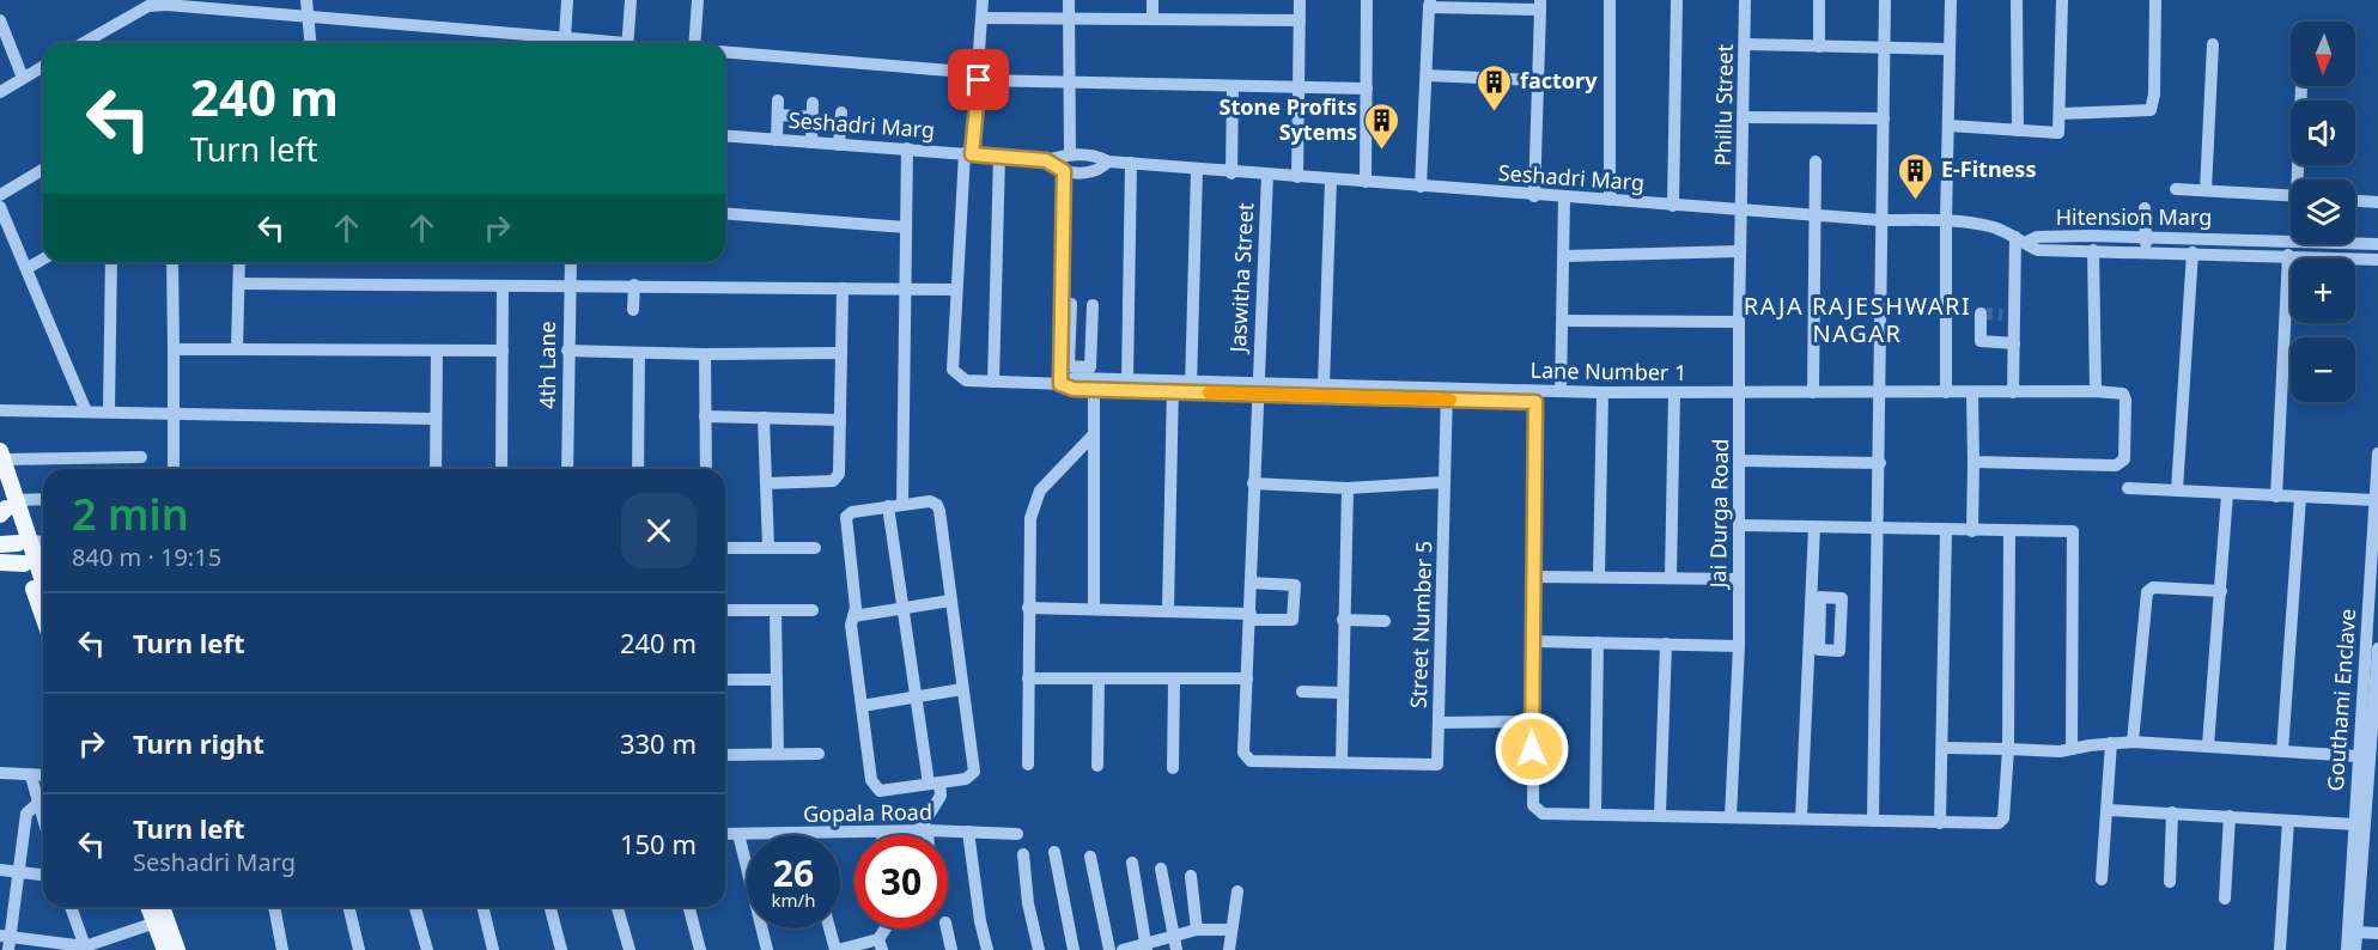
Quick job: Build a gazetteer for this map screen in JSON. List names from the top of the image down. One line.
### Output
{"streets":{"street":["Phillu Street","Seshadri Marg","Hitension Marg","Jaswitha Street","4th Lane","Lane Number 1","Jai Durga Road","Street Number 5","Gouthami Enclave","Gopala Road"]},"crossings":[["Phillu Street","Seshadri Marg"],["Phillu Street","Jai Durga Road"],["Seshadri Marg","Hitension Marg"],["Seshadri Marg","Jaswitha Street"],["Seshadri Marg","Jai Durga Road"],["Jaswitha Street","Street Number 5"],["Lane Number 1","Jai Durga Road"],["Lane Number 1","Street Number 5"]],"districts":["RAJA RAJESHWARI NAGAR"],"places":{"building":["factory","Stone Profits Sytems","E-Fitness"]},"north":"bottom","page":{"map_buttons":["+","−"],"turn":["240 m","Turn left"],"heading":["2 min","840 m · 19:15"],"list":[{"name":"Turn left","value":"240 m"},{"name":"Turn right","value":"330 m"},{"name":"Turn left","note":"Seshadri Marg","value":"150 m"}],"speed":"26 km/h","limit":"30"}}
